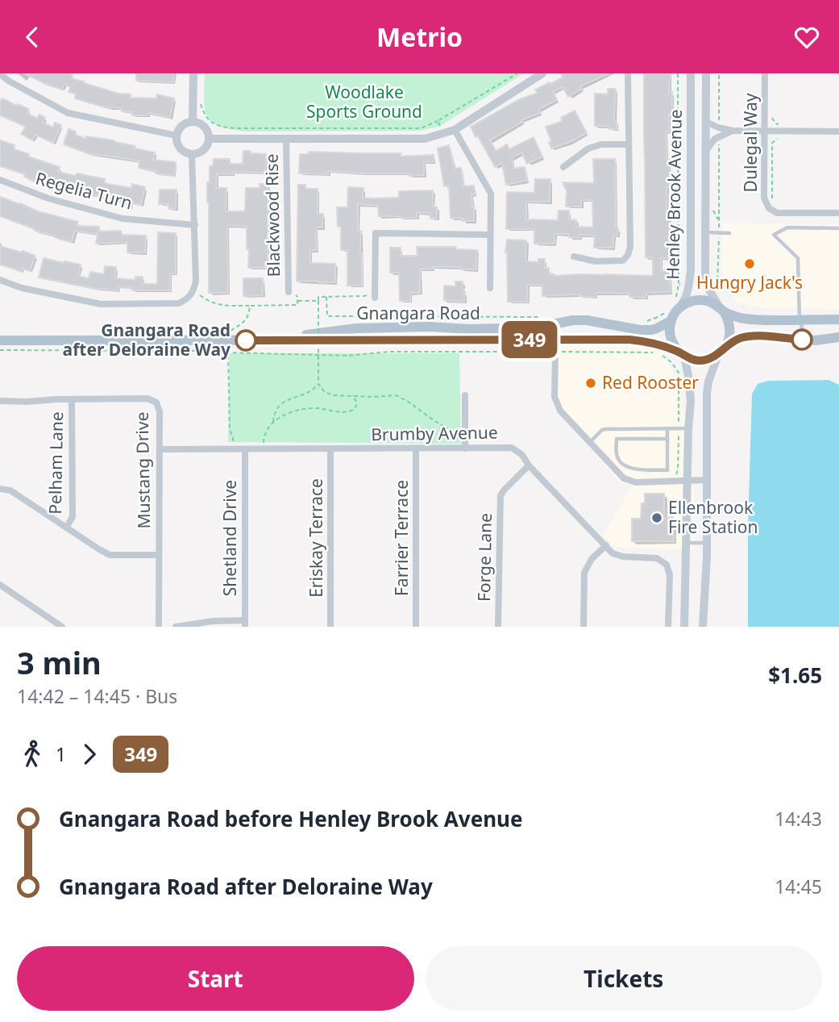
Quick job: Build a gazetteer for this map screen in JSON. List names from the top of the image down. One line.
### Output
{"streets":{"main road":["Henley Brook Avenue","Gnangara Road"],"street":["Dulegal Way","Regelia Turn","Blackwood Rise","Brumby Avenue","Pelham Lane","Mustang Drive","Shetland Drive","Eriskay Terrace","Farrier Terrace","Forge Lane"]},"crossings":[["Henley Brook Avenue","Gnangara Road"],["Brumby Avenue","Mustang Drive"],["Brumby Avenue","Shetland Drive"],["Brumby Avenue","Eriskay Terrace"],["Brumby Avenue","Farrier Terrace"],["Brumby Avenue","Forge Lane"],["Pelham Lane","Mustang Drive"]],"parks":["Woodlake Sports Ground"],"places":["Hungry Jack's","Gnangara Road after Deloraine Way","Red Rooster","Ellenbrook Fire Station"],"lines":["bus line 349"],"page":{"header":"Metrio","on_map":"349","heading":["3 min","14:42 – 14:45 · Bus","$1.65"],"legs":["1","349"],"list":[{"name":"Gnangara Road before Henley Brook Avenue","value":"14:43"},{"name":"Gnangara Road after Deloraine Way","value":"14:45"}],"buttons":["Start","Tickets"]}}
